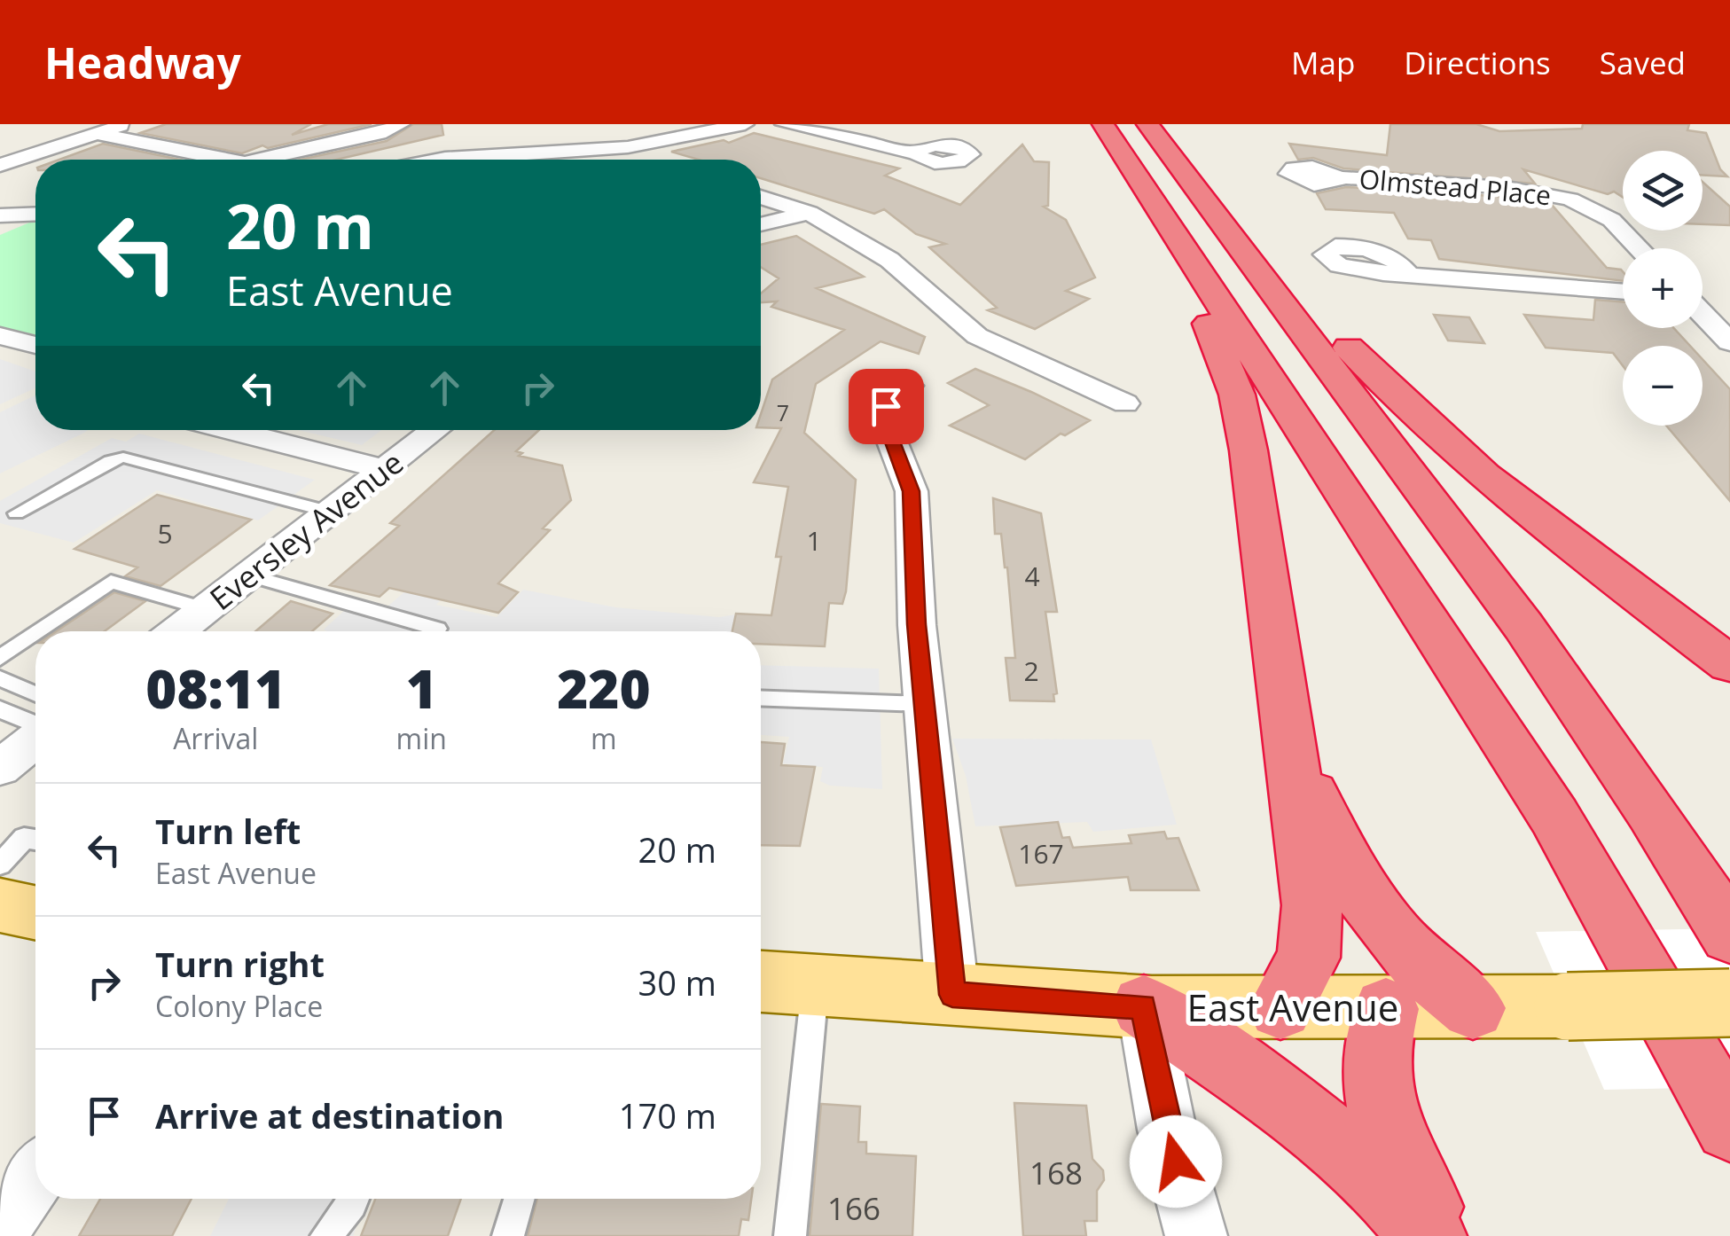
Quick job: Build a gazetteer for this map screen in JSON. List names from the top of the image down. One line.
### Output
{"streets":{"main road":["East Avenue"],"street":["Olmstead Place","Eversley Avenue"]},"house_numbers":["7","5","1","4","2","167","168","166"],"page":{"header":"Headway","nav":["Map","Directions","Saved"],"map_buttons":["+","−"],"turn":["20 m","East Avenue"],"eta":["08:11","Arrival","1","min","220","m"],"list":[{"name":"Turn left","note":"East Avenue","value":"20 m"},{"name":"Turn right","note":"Colony Place","value":"30 m"},{"name":"Arrive at destination","value":"170 m"}]}}
